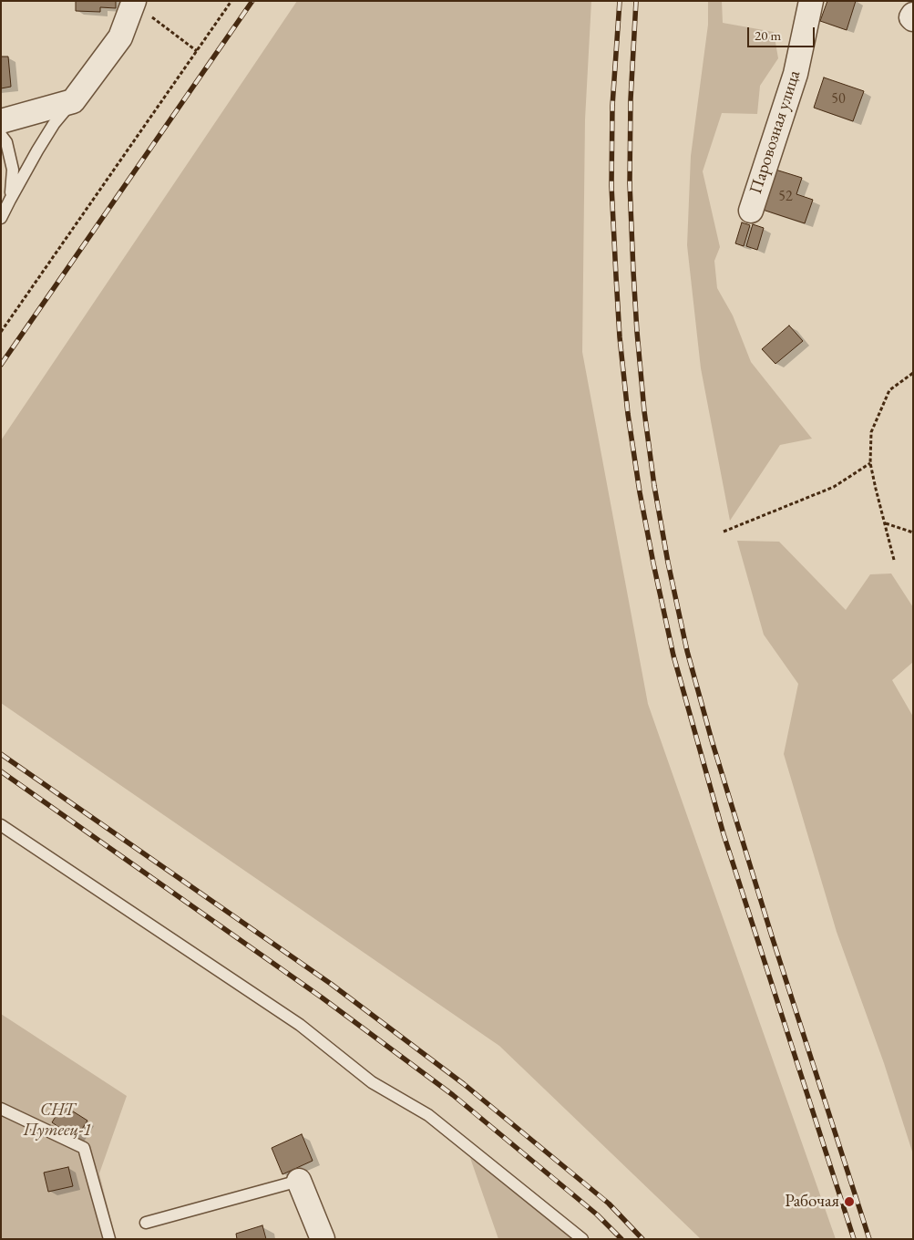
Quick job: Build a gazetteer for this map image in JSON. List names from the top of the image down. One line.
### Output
{"streets":{"street":["Паровозная улица"]},"parks":["СНТ Путеец-1"],"places":["Рабочая"],"house_numbers":["50","52"],"scale_bar":"20 m"}
